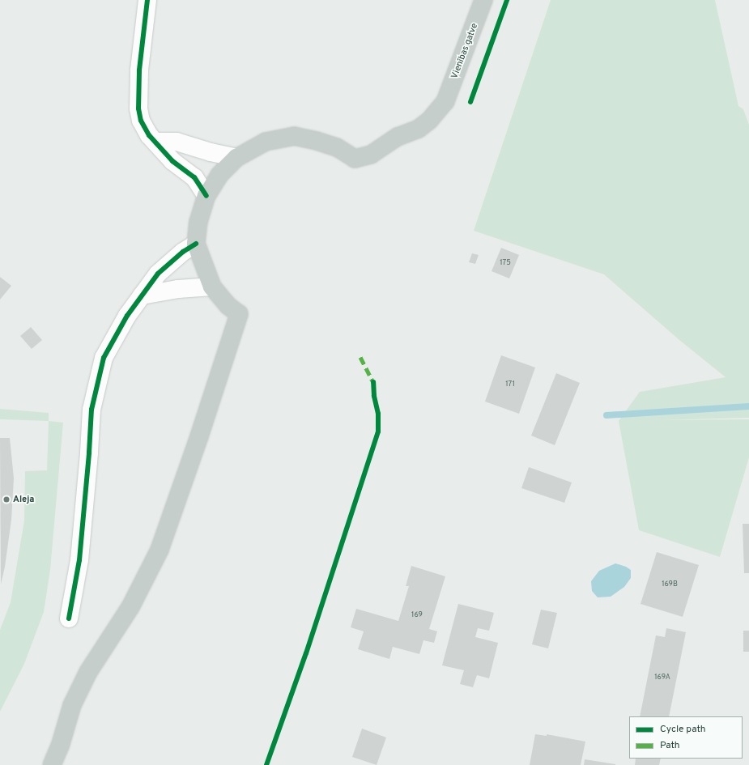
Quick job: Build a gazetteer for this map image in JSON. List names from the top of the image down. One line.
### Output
{"streets":{"highway":["Vienības gatve"]},"places":["Aleja"],"house_numbers":["175","171","169B","169","169A"],"legend":["Cycle path","Path"]}
